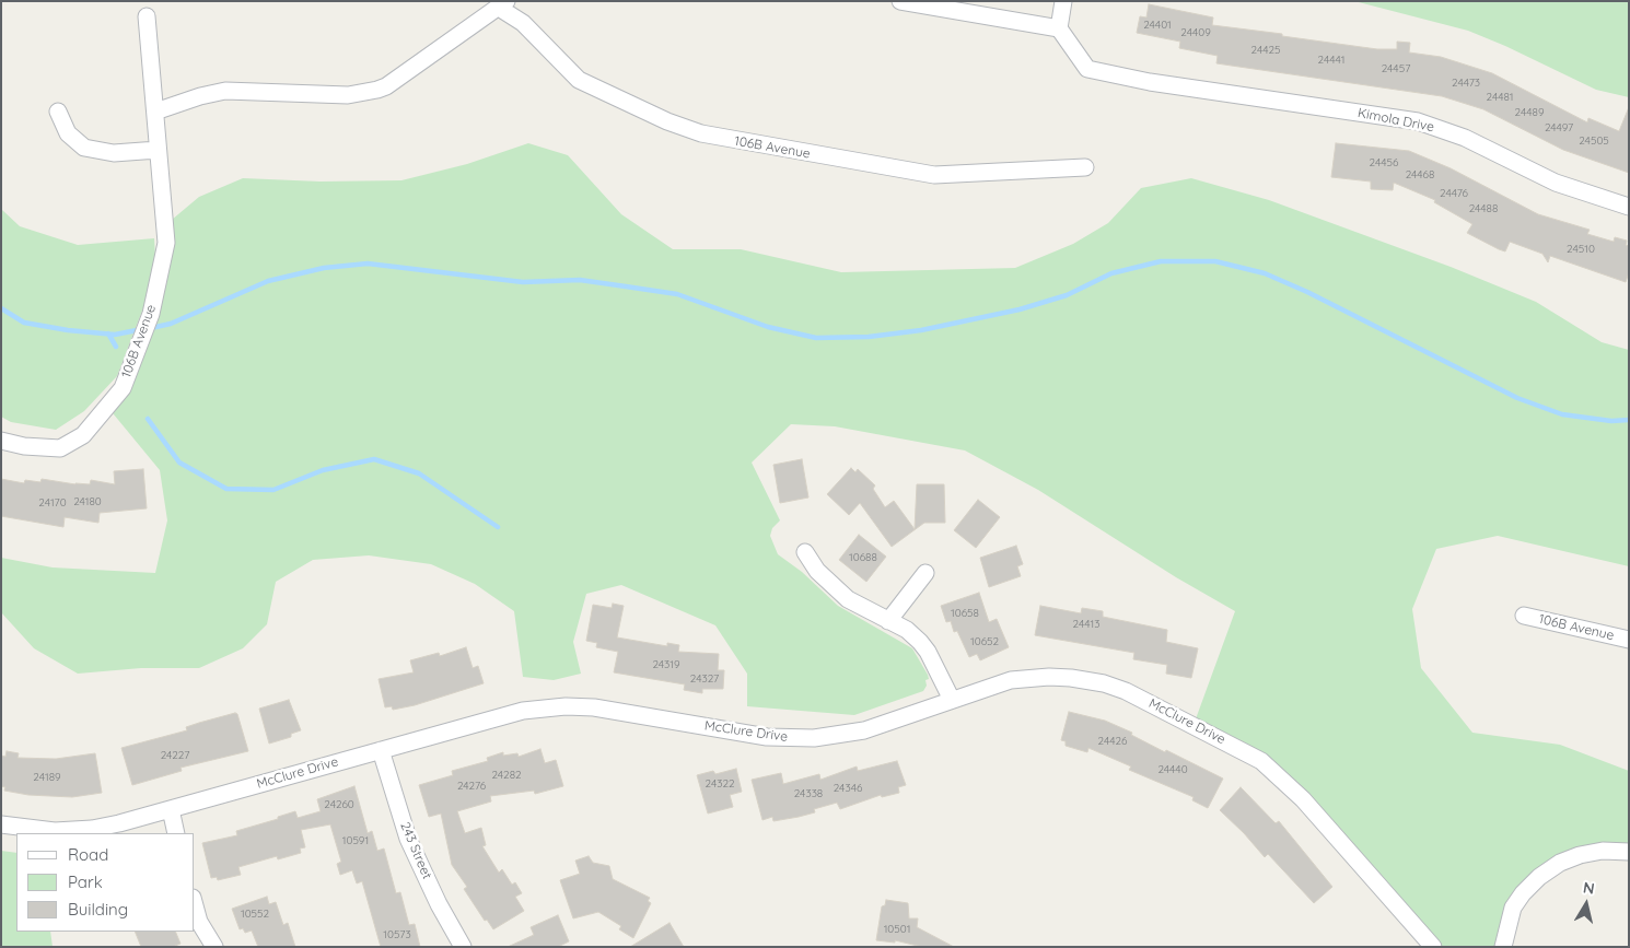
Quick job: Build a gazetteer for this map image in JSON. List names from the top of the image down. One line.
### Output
{"streets":{"street":["Kimola Drive","106B Avenue","McClure Drive","243 Street"]},"crossings":[["McClure Drive","243 Street"]],"house_numbers":["24401","24409","24425","24441","24457","24473","24481","24489","24497","24505","24456","24468","24476","24488","24510","24180","24170","10688","10658","24413","10652","24319","24327","24426","24227","24440","24282","24189","24322","24276","24346","24338","24260","10591","10552","10501","10573"],"legend":["Road","Park","Building"],"north":"top"}
